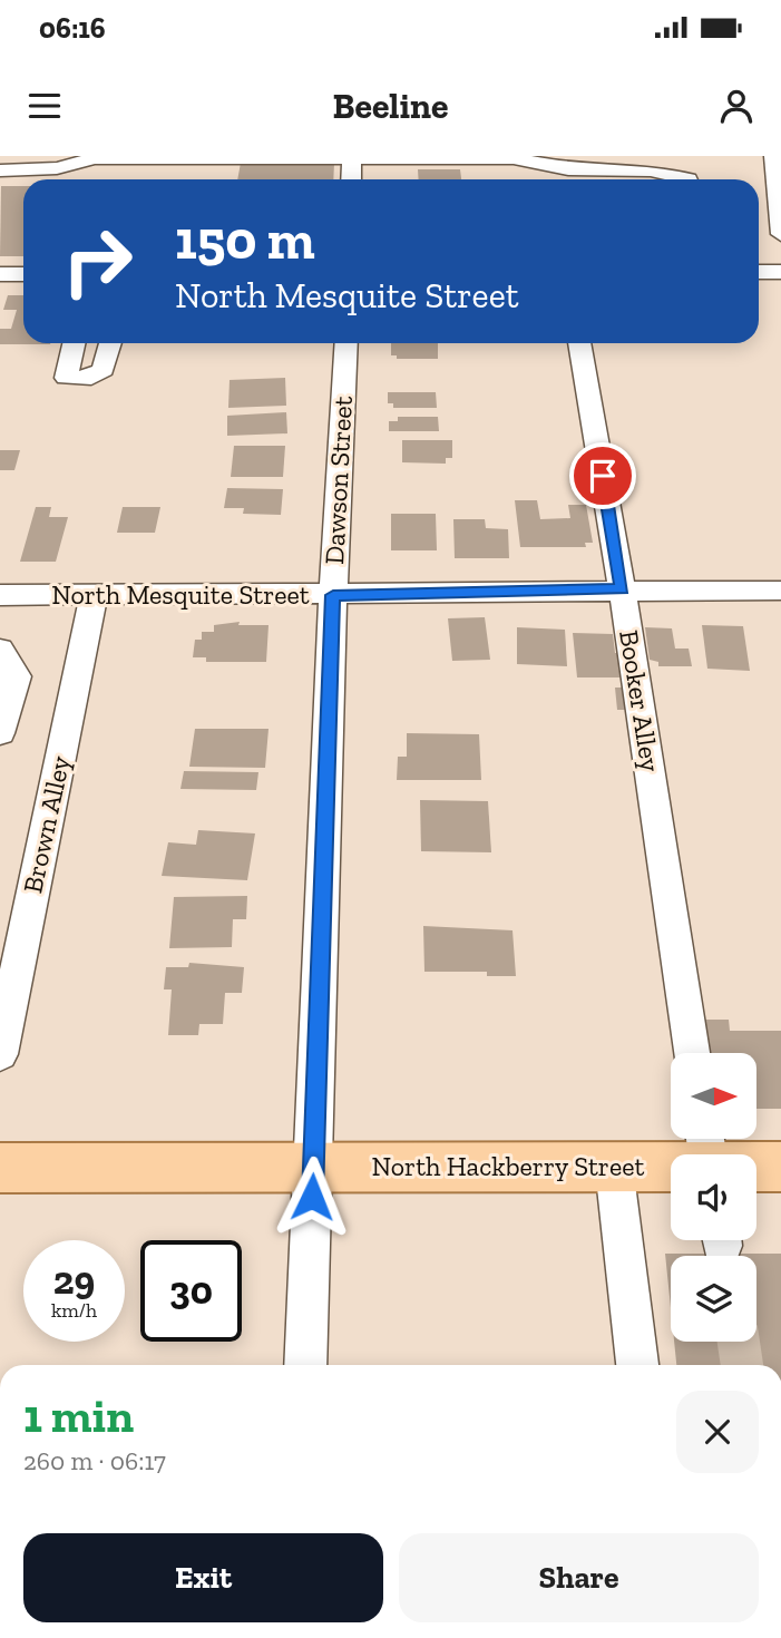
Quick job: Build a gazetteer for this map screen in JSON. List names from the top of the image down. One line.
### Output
{"streets":{"main road":["North Hackberry Street"],"street":["Dawson Street","North Mesquite Street","Booker Alley","Brown Alley"]},"crossings":[["Dawson Street","North Mesquite Street"],["Dawson Street","North Hackberry Street"],["North Mesquite Street","Booker Alley"],["North Mesquite Street","Brown Alley"]],"north":"right","page":{"status":"06:16","header":"Beeline","turn":["150 m","North Mesquite Street"],"speed":"29 km/h","limit":"30","heading":["1 min","260 m · 06:17"],"buttons":["Exit","Share"]}}
